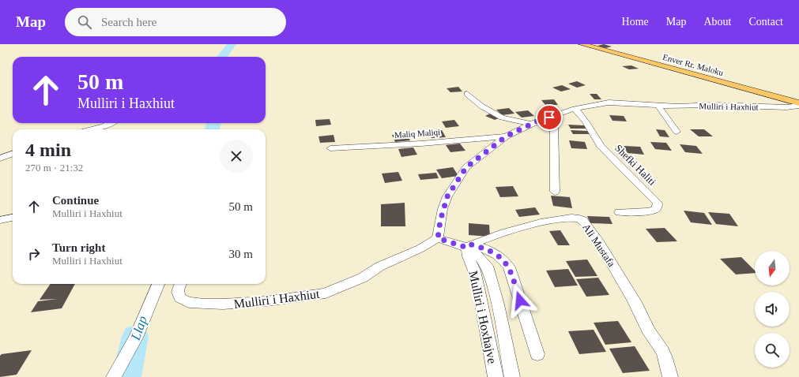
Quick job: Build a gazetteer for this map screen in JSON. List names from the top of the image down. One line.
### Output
{"streets":{"main road":["Enver Rr. Maloku"],"street":["Mulliri i Haxhiut","Maliq Maliqi","Shefki Haliti","Ali Mustafa","Mulliri i Hoxhajve"]},"crossings":[["Enver Rr. Maloku","Mulliri i Haxhiut"],["Mulliri i Haxhiut","Maliq Maliqi"],["Mulliri i Haxhiut","Shefki Haliti"],["Ali Mustafa","Mulliri i Hoxhajve"]],"water":["Llap"],"north":"bottom","page":{"header":"Map","search":"Search here","nav":["Home","Map","About","Contact"],"turn":["50 m","Mulliri i Haxhiut"],"heading":["4 min","270 m · 21:32"],"list":[{"name":"Continue","note":"Mulliri i Haxhiut","value":"50 m"},{"name":"Turn right","note":"Mulliri i Haxhiut","value":"30 m"}]}}
